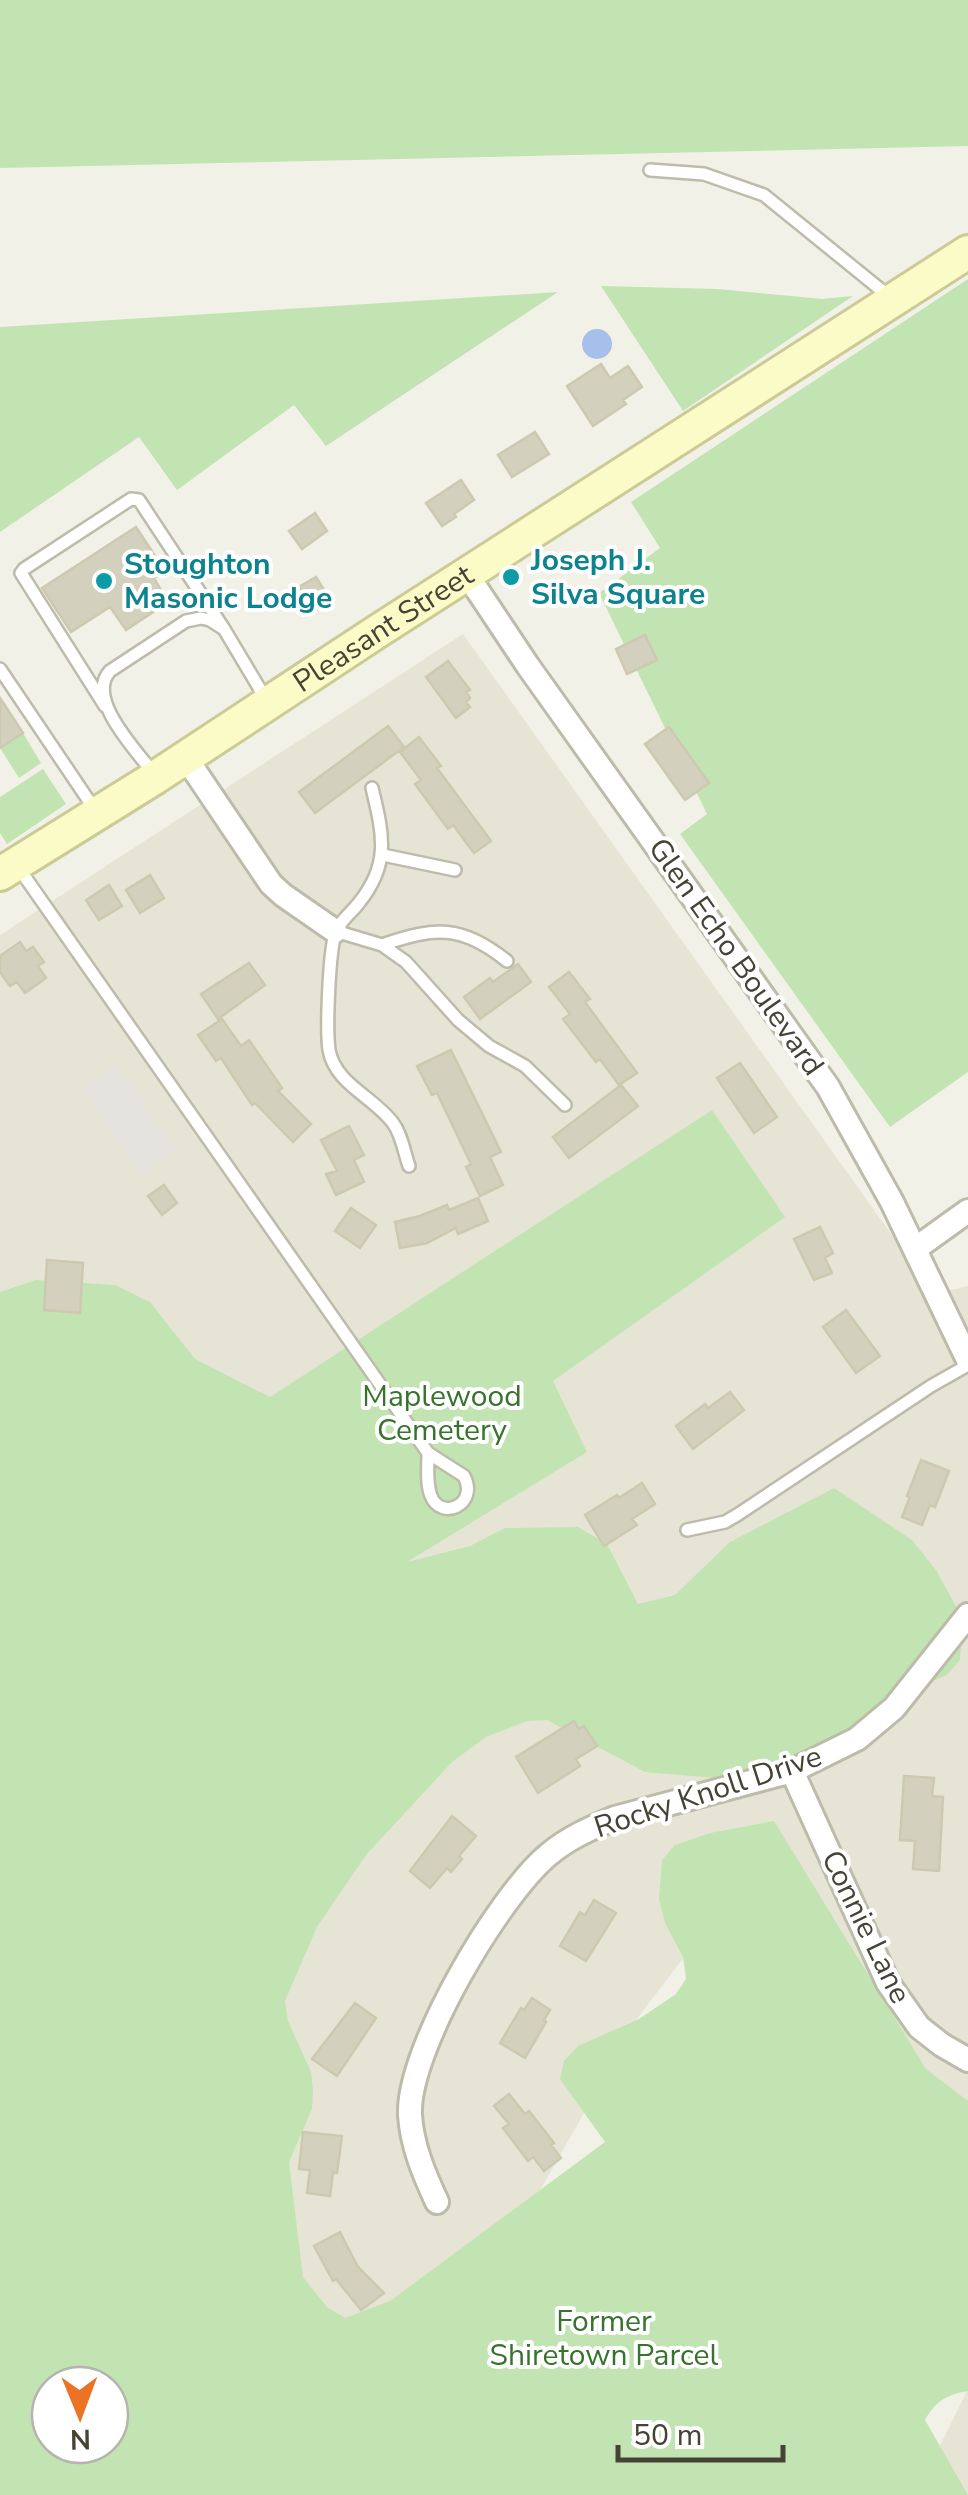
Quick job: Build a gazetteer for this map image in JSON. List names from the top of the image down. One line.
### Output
{"streets":{"main road":["Pleasant Street"],"street":["Glen Echo Boulevard","Rocky Knoll Drive","Connie Lane"]},"crossings":[["Pleasant Street","Glen Echo Boulevard"],["Rocky Knoll Drive","Connie Lane"]],"parks":["Maplewood Cemetery","Former Shiretown Parcel"],"places":["Joseph J. Silva Square","Stoughton Masonic Lodge"],"scale_bar":"50 m","north":"bottom"}
